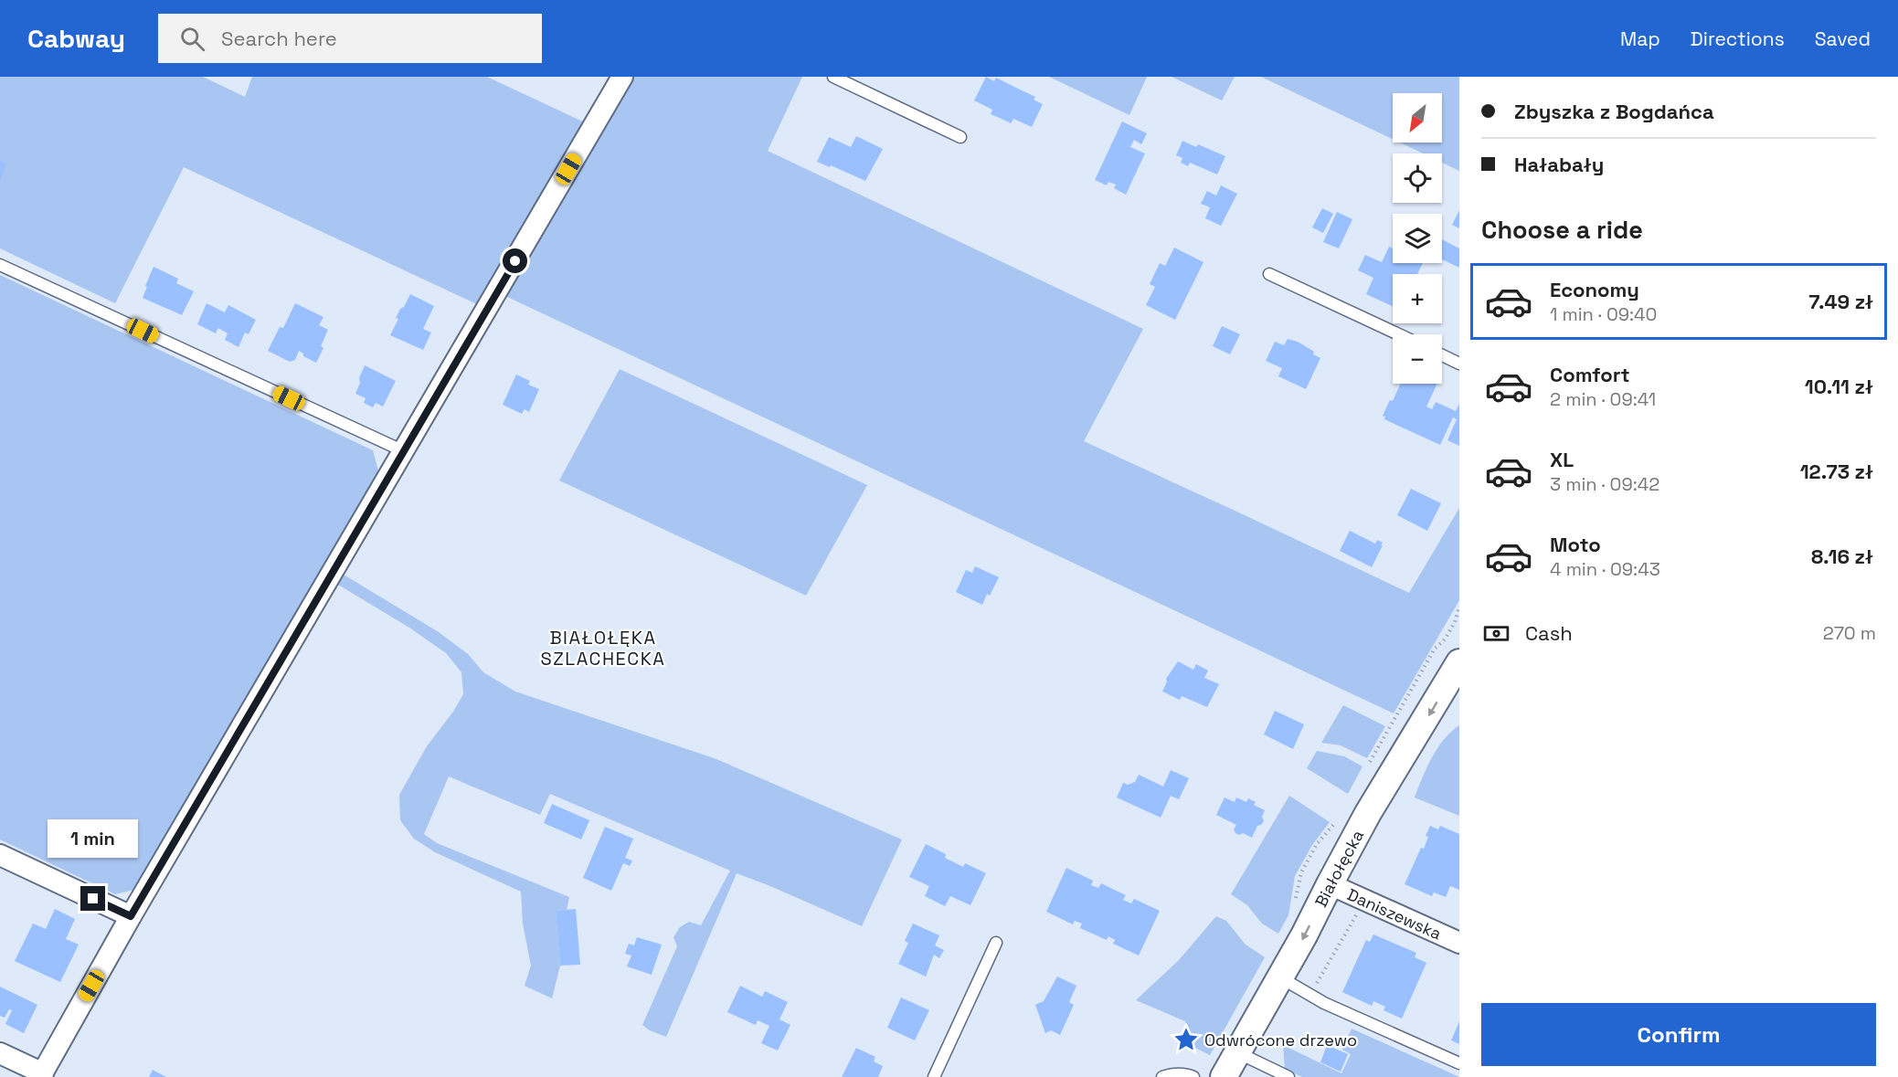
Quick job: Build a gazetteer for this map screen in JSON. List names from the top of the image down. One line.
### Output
{"streets":{"street":["Białołęcka","Daniszewska"]},"crossings":[["Białołęcka","Daniszewska"]],"one_way":["Białołęcka"],"districts":["BIAŁOŁĘKA SZLACHECKA"],"places":{"place":["Odwrócone drzewo"]},"north":"bottom left","page":{"header":"Cabway","search":"Search here","nav":["Map","Directions","Saved"],"banner":["Zbyszka z Bogdańca","Hałabały"],"map_buttons":["+","−"],"heading":"Choose a ride","list":[{"name":"Economy","note":"1 min · 09:40","value":"7.49 zł"},{"name":"Comfort","note":"2 min · 09:41","value":"10.11 zł"},{"name":"XL","note":"3 min · 09:42","value":"12.73 zł"},{"name":"Moto","note":"4 min · 09:43","value":"8.16 zł"}],"pay":["Cash","270 m"],"bubble":"1 min","buttons":"Confirm"}}
